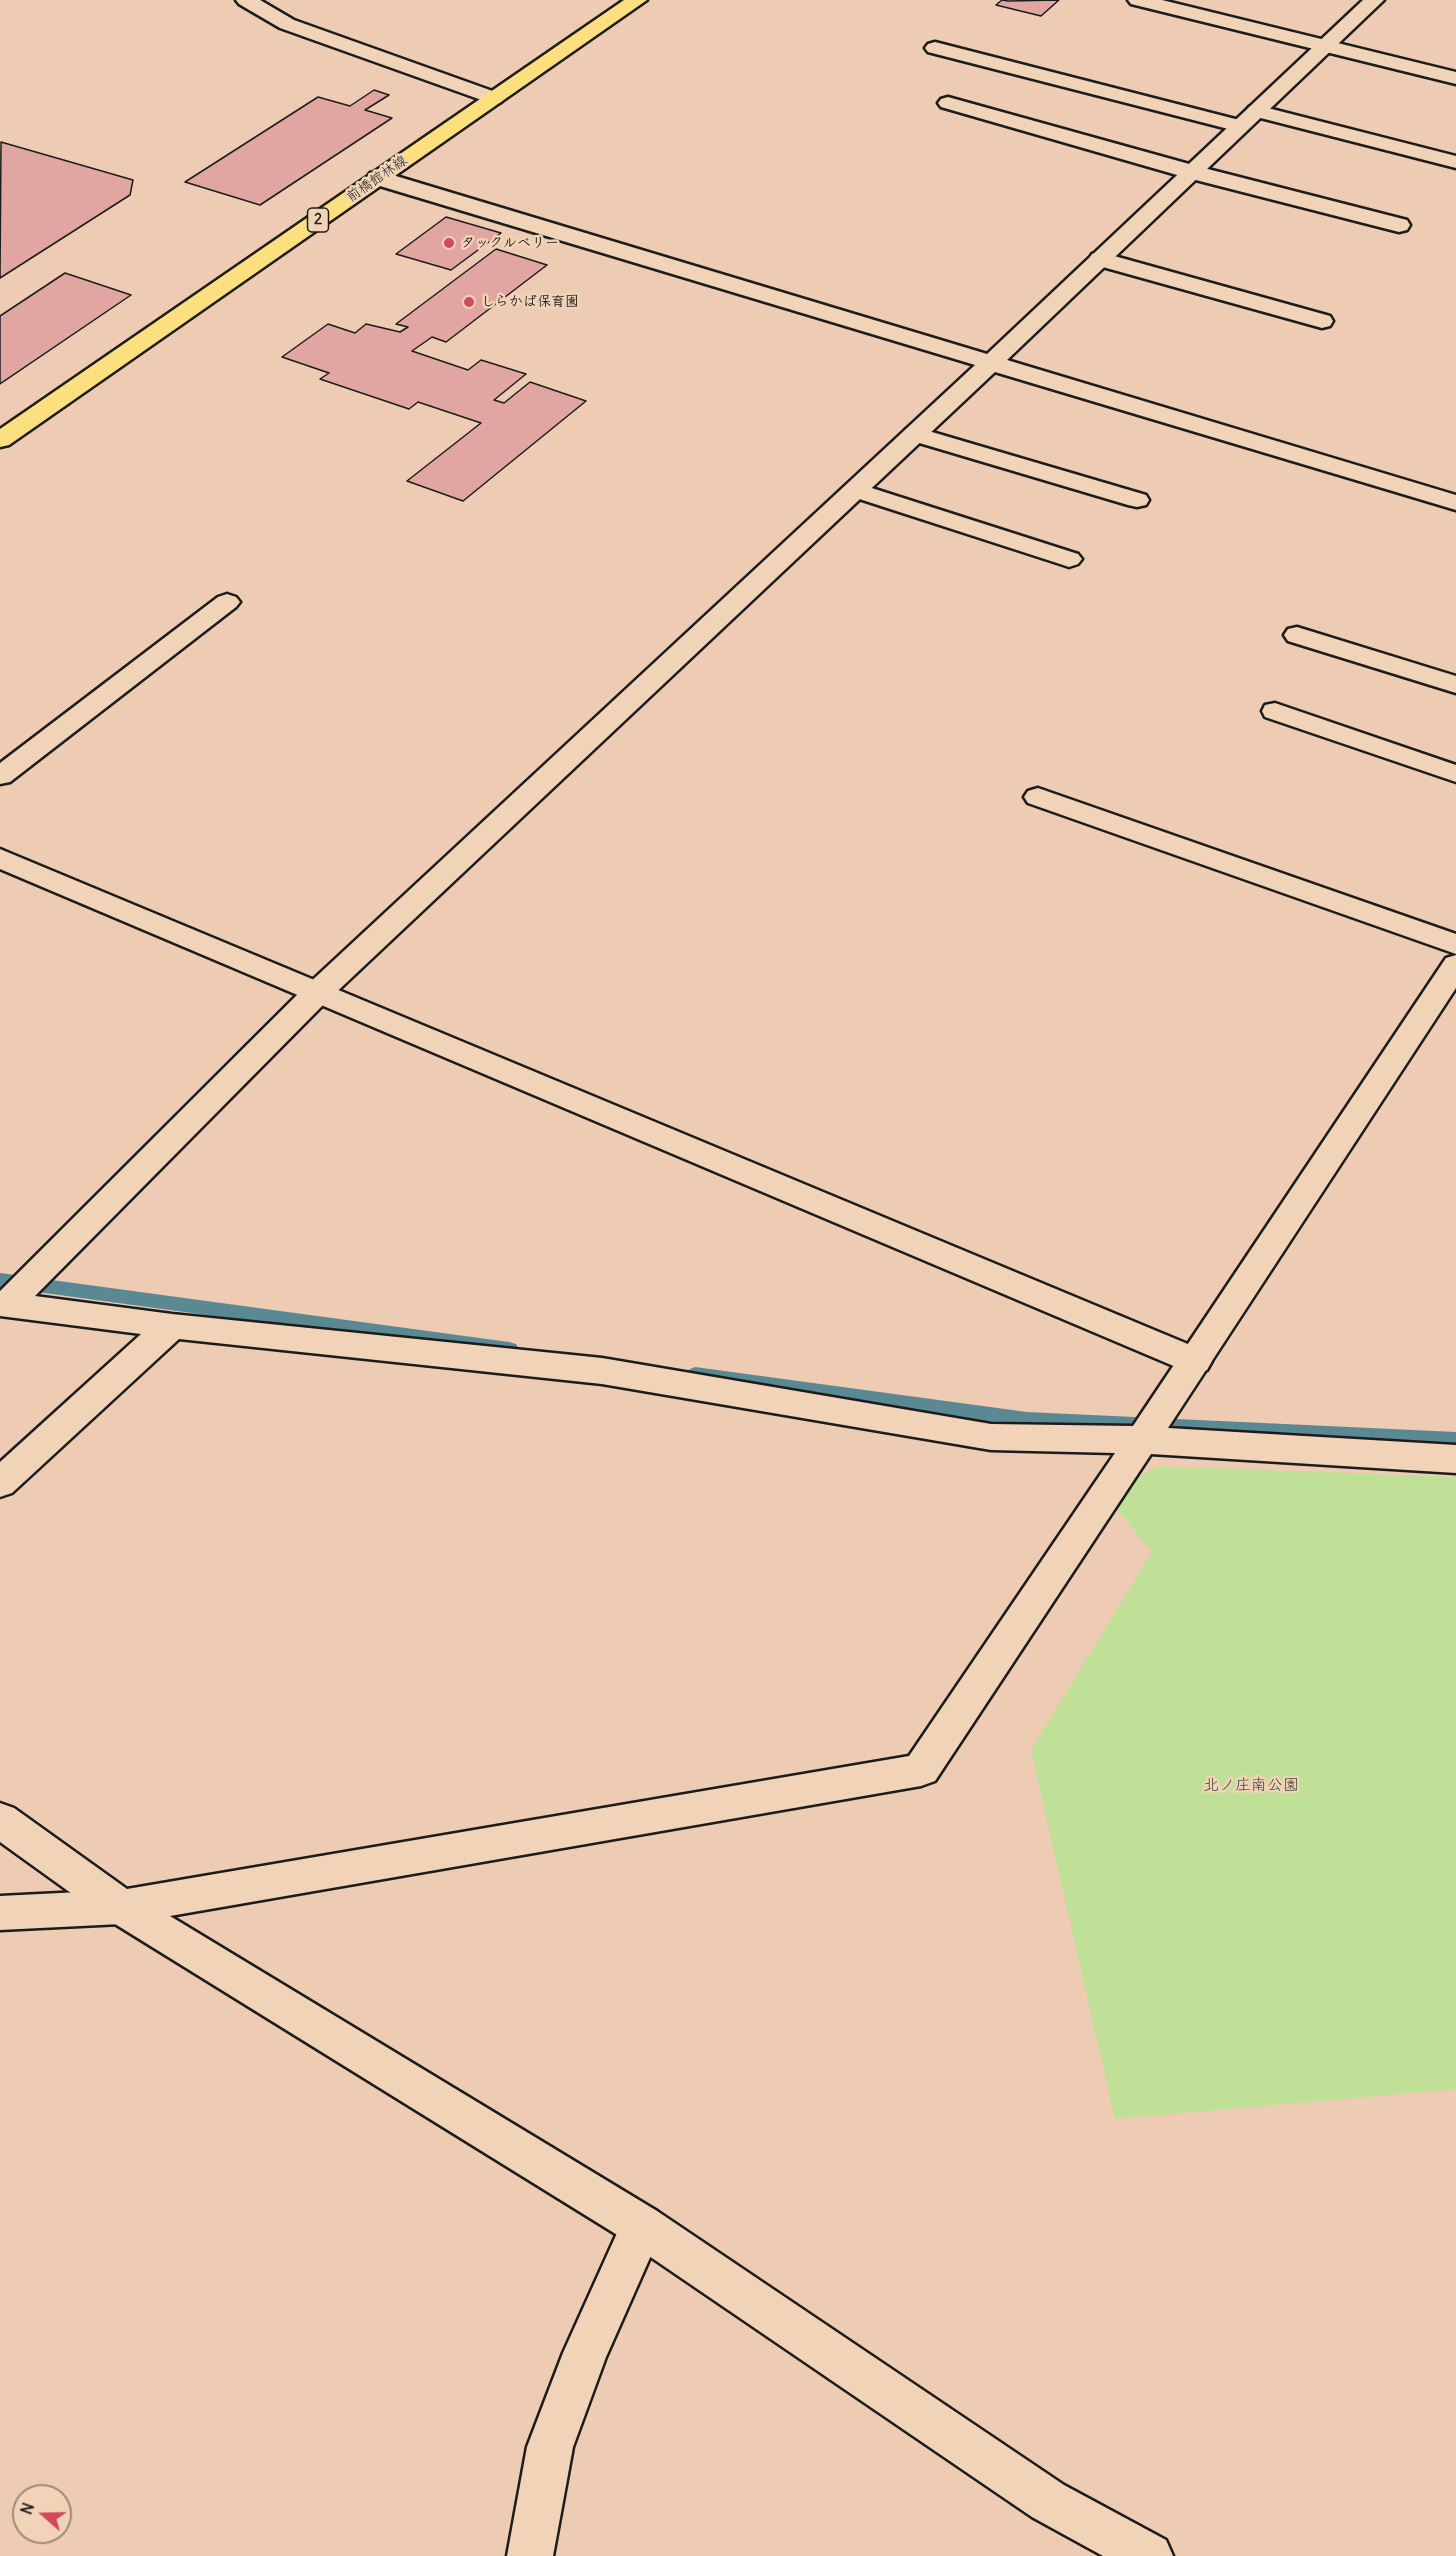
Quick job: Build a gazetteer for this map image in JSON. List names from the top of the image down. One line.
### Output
{"streets":{"main road":["前橋館林線","2"]},"parks":["北ノ庄南公園"],"places":["タックルベリー","しらかば保育園"],"north":"left"}
